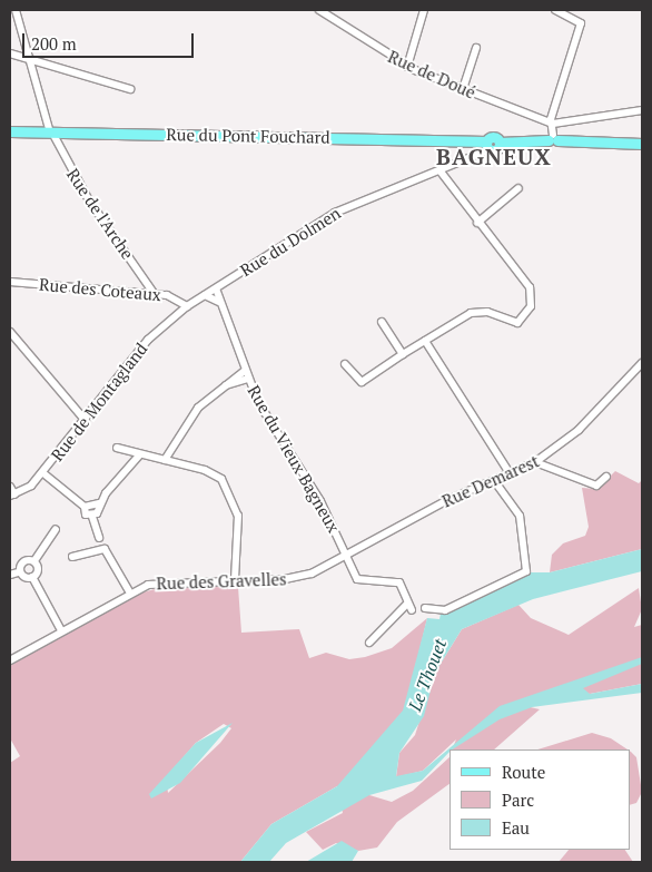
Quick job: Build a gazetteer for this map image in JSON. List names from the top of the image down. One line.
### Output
{"streets":{"main road":["Rue du Pont Fouchard"],"street":["Rue de Doué","Rue de l'Arche","Rue du Dolmen","Rue des Coteaux","Rue de Montagland","Rue du Vieux Bagneux","Rue Demarest","Rue des Gravelles"]},"crossings":[["Rue du Pont Fouchard","Rue de l'Arche"],["Rue du Pont Fouchard","Rue du Dolmen"],["Rue de l'Arche","Rue des Coteaux"],["Rue du Dolmen","Rue des Coteaux"],["Rue du Dolmen","Rue de Montagland"],["Rue du Dolmen","Rue du Vieux Bagneux"],["Rue des Coteaux","Rue de Montagland"],["Rue du Vieux Bagneux","Rue Demarest"],["Rue du Vieux Bagneux","Rue des Gravelles"],["Rue Demarest","Rue des Gravelles"]],"districts":["BAGNEUX"],"water":["Le Thouet"],"legend":["Route","Parc","Eau"],"scale_bar":"200 m"}
